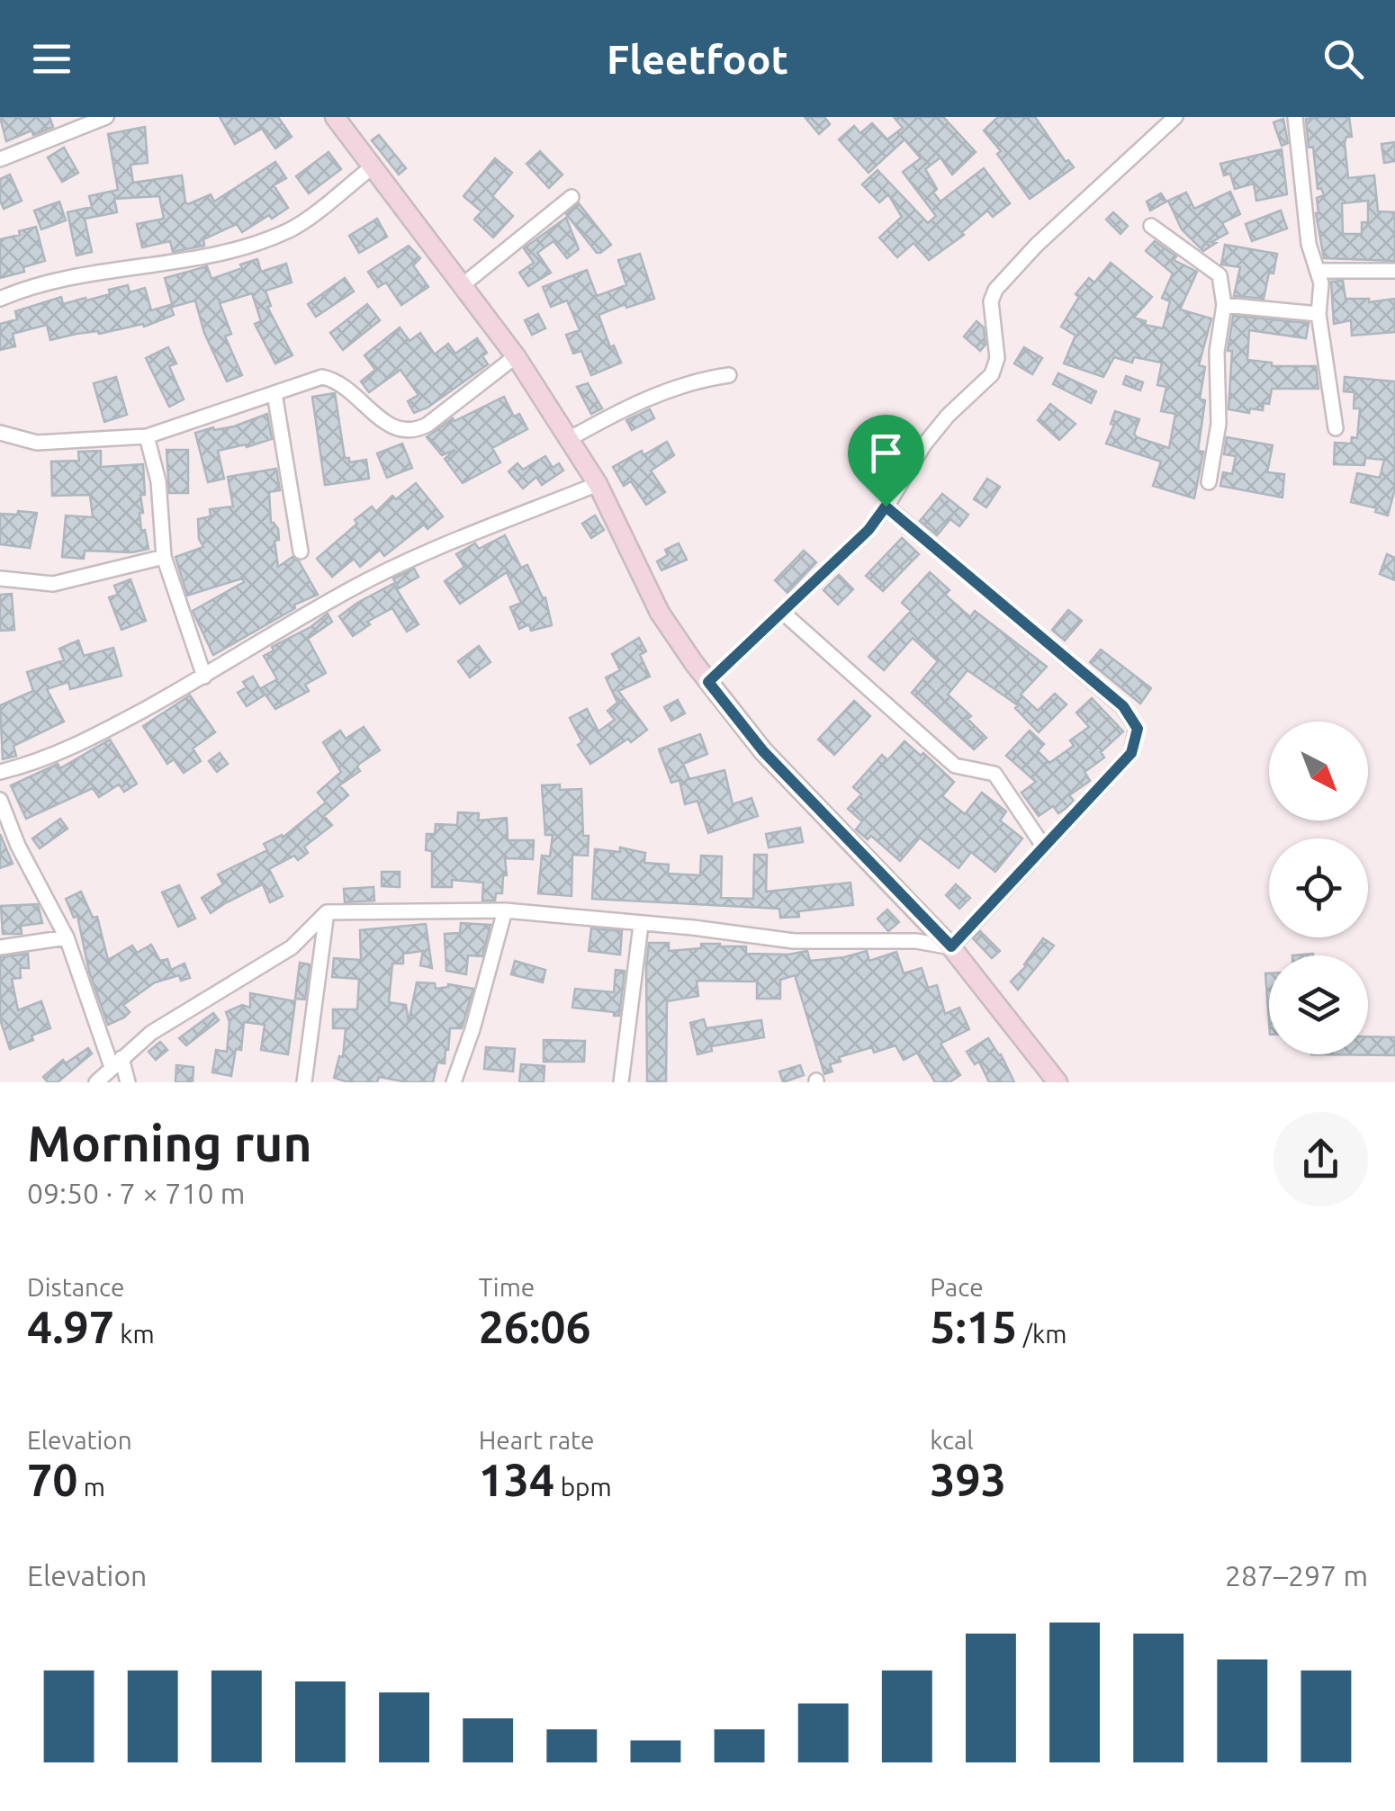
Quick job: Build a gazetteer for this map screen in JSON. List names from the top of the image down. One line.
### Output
{"north":"bottom right","page":{"header":"Fleetfoot","heading":["Morning run","09:50 · 7 × 710 m"],"stats":[["Distance","4.97 km"],["Time","26:06"],["Pace","5:15 /km"],["Elevation","70 m"],["Heart rate","134 bpm"],["kcal","393"]],"chart":["Elevation","287–297 m"]}}
